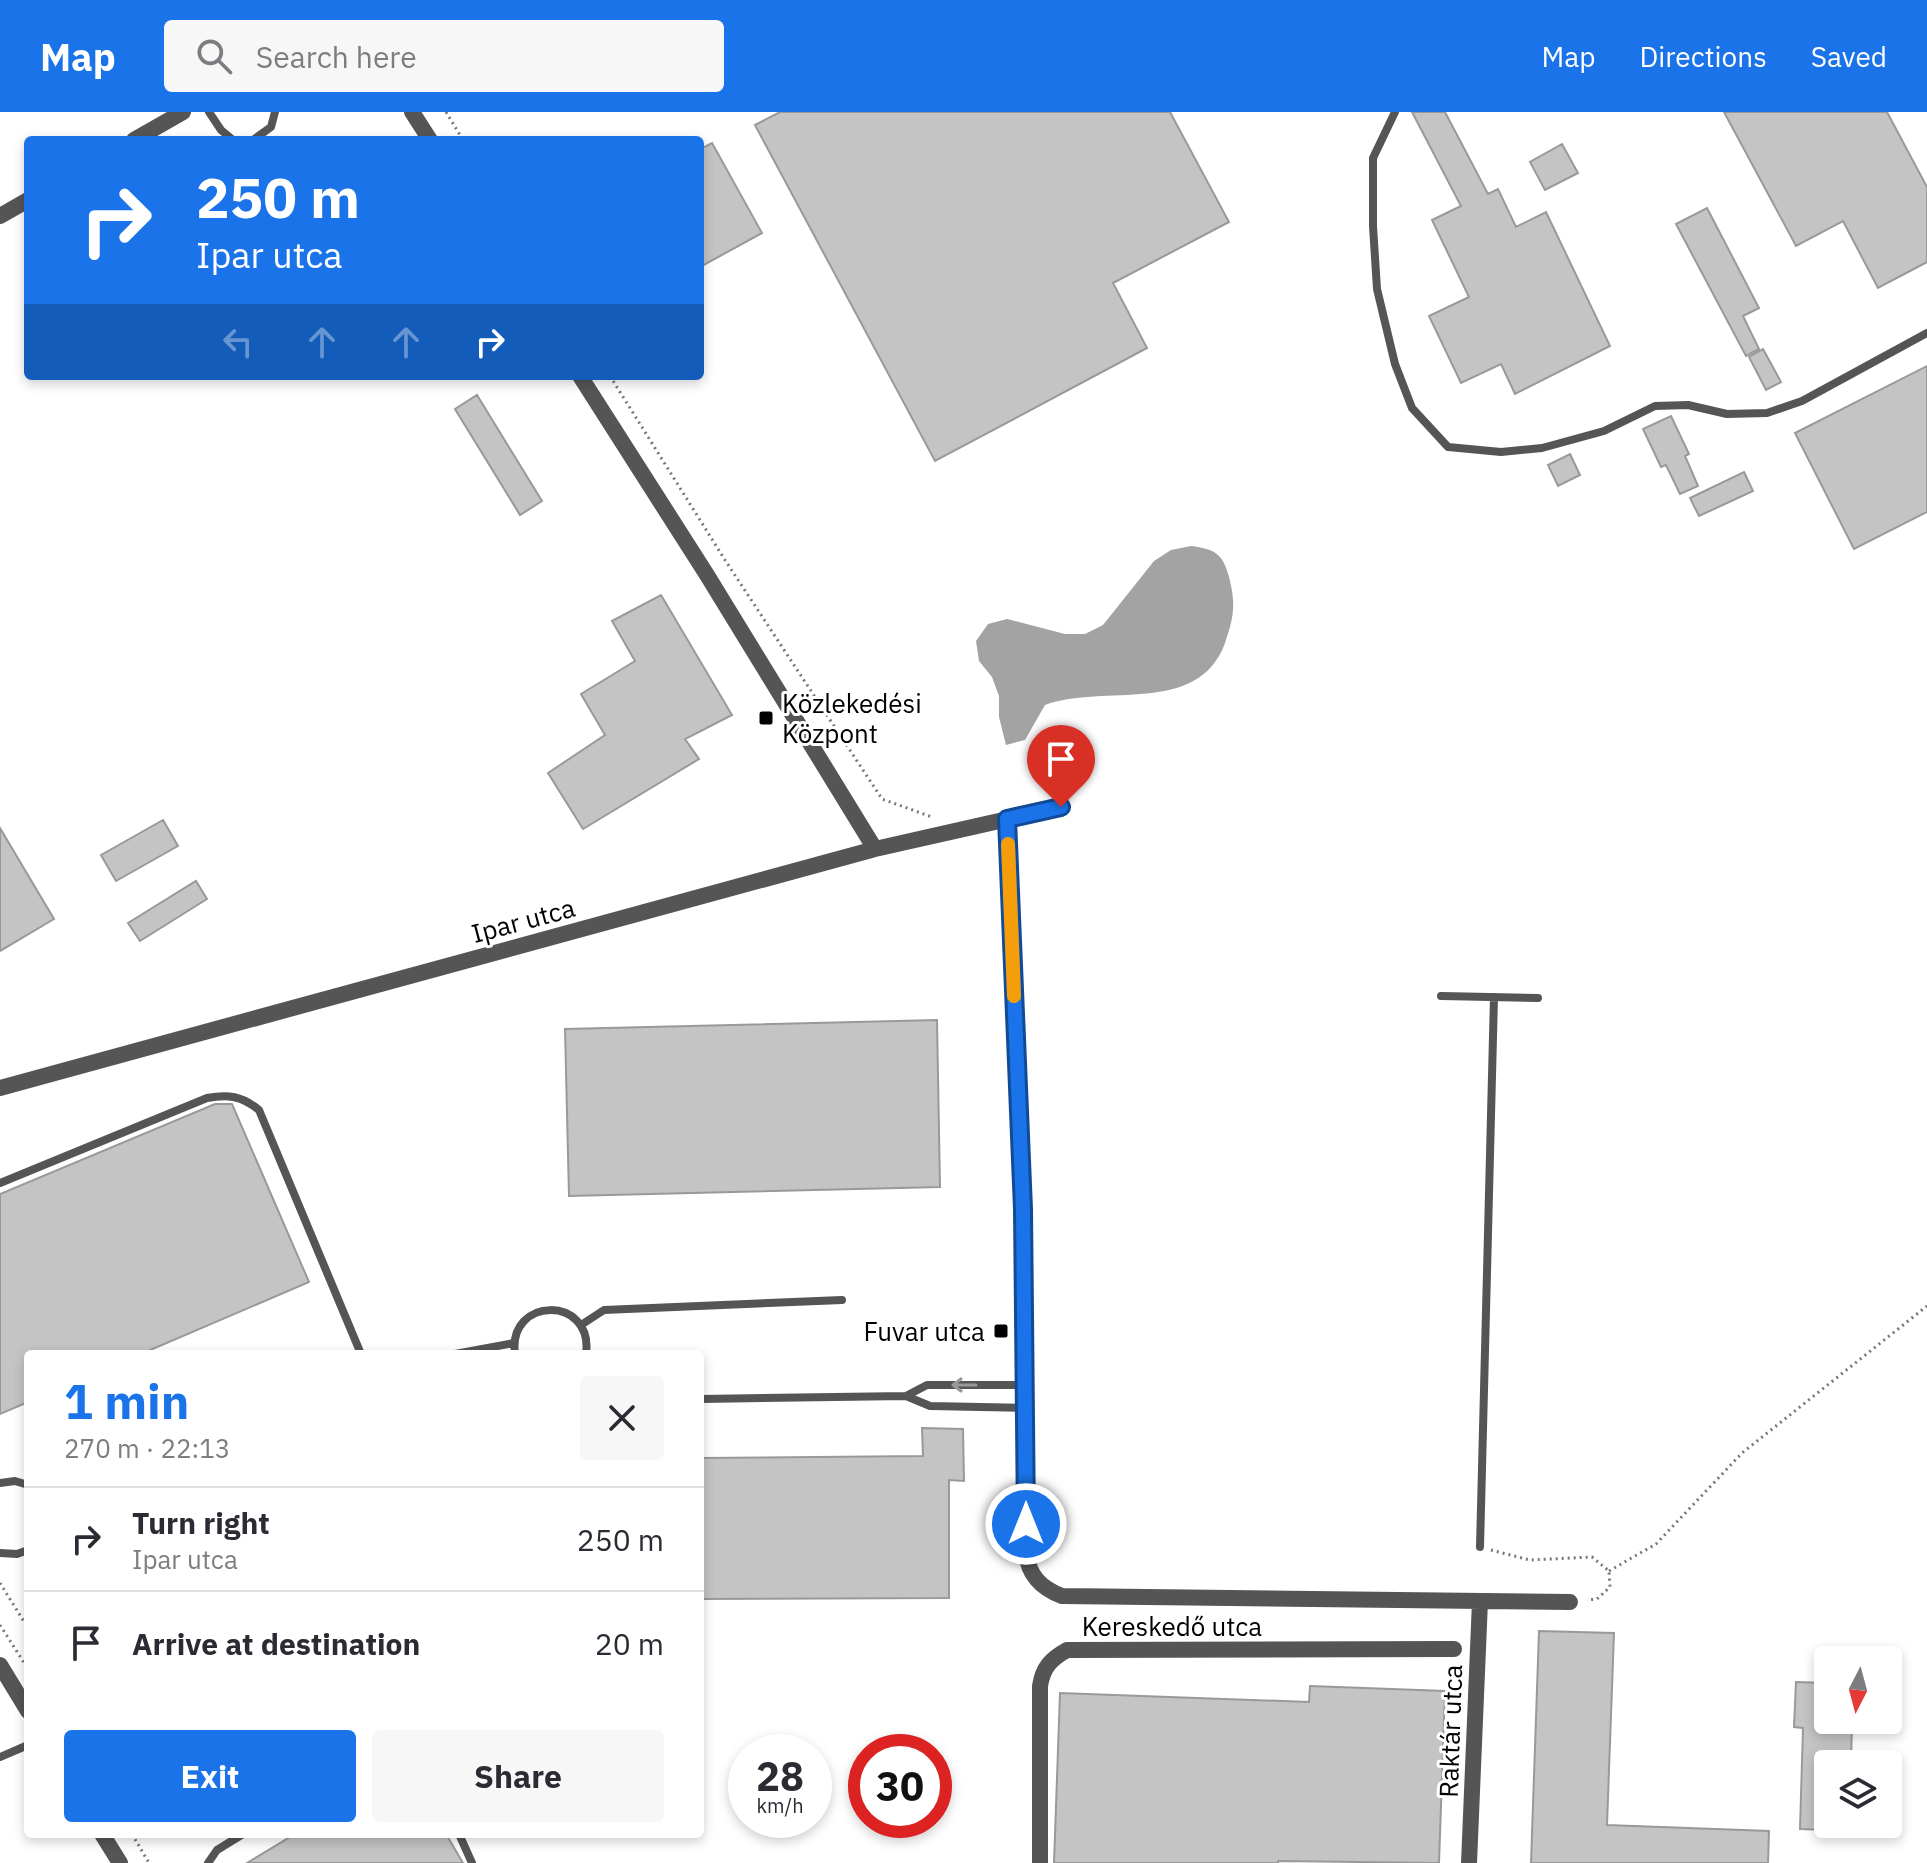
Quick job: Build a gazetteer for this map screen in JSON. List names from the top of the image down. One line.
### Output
{"streets":{"street":["Ipar utca","Kereskedő utca","Raktár utca"]},"places":{"transit":["Közlekedési Központ","Fuvar utca"]},"north":"bottom","page":{"header":"Map","search":"Search here","nav":["Map","Directions","Saved"],"turn":["250 m","Ipar utca"],"heading":["1 min","270 m · 22:13"],"list":[{"name":"Turn right","note":"Ipar utca","value":"250 m"},{"name":"Arrive at destination","value":"20 m"}],"buttons":["Exit","Share"],"speed":"28 km/h","limit":"30"}}
